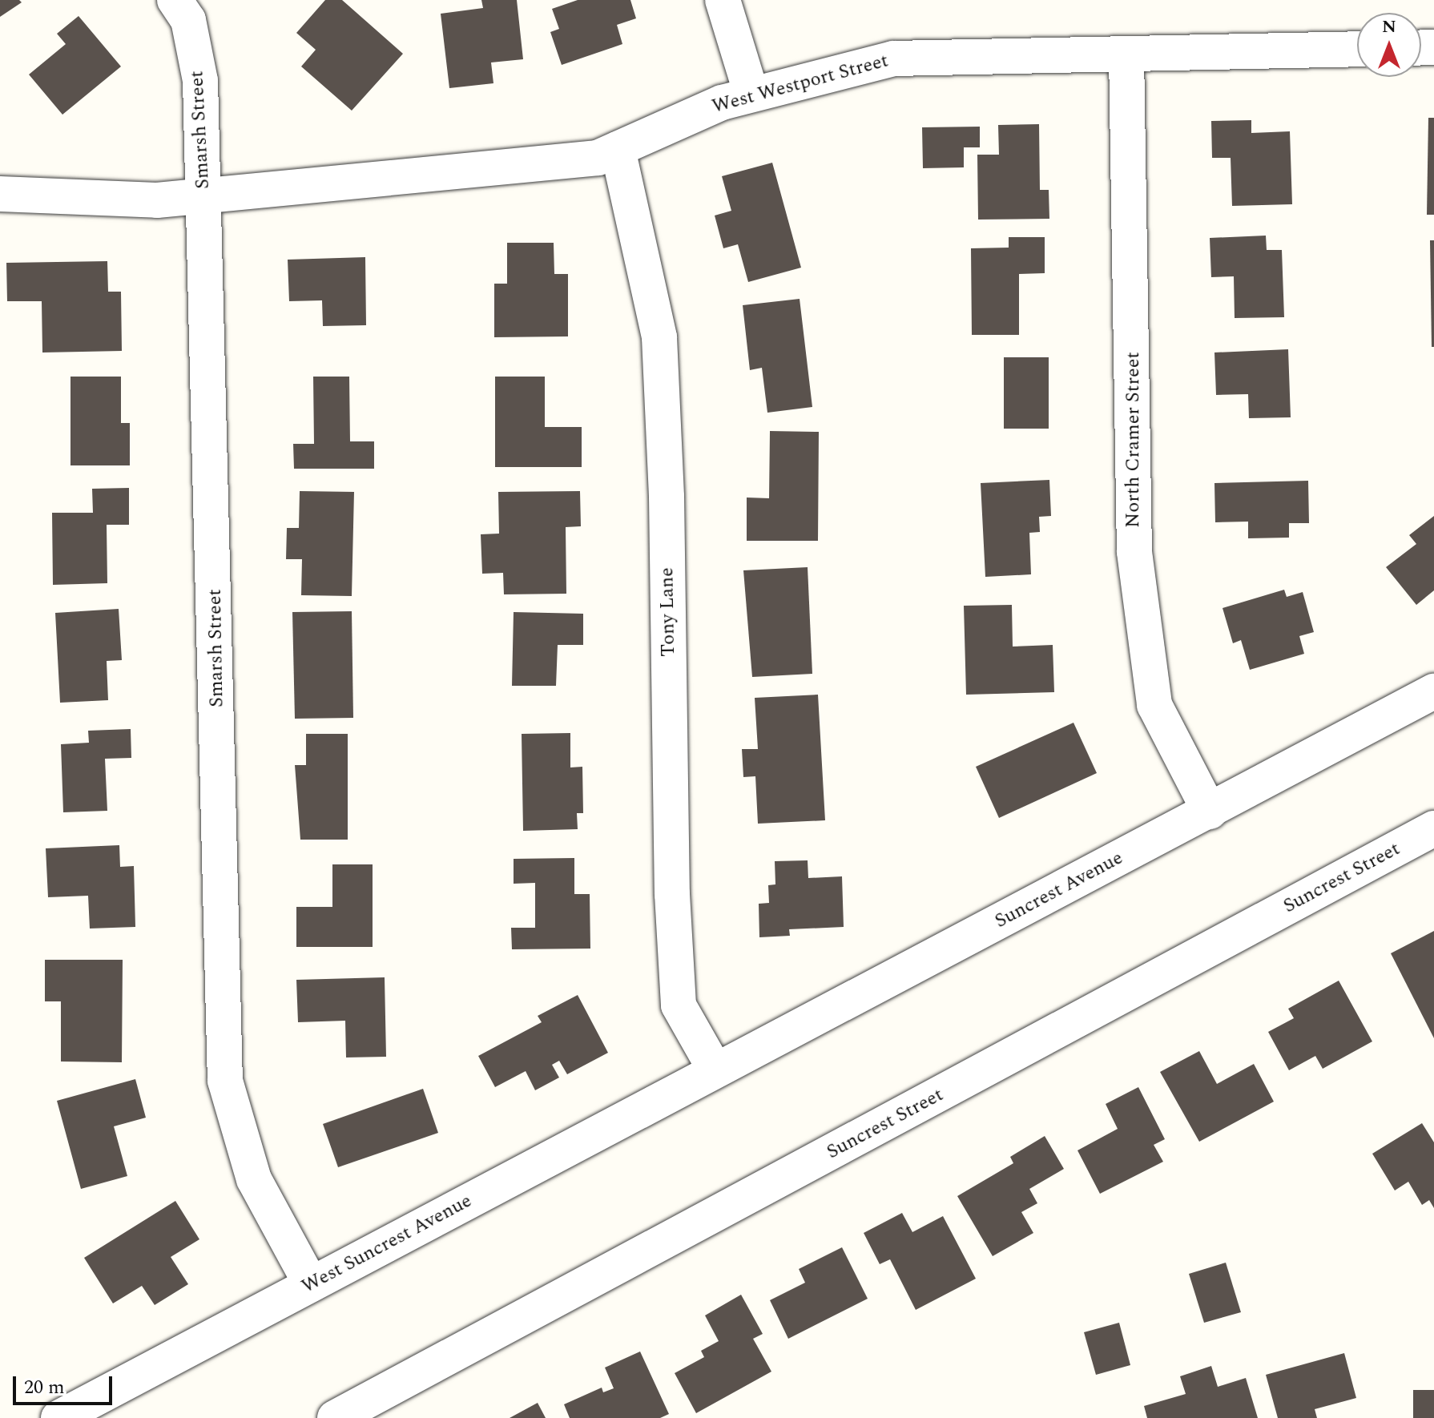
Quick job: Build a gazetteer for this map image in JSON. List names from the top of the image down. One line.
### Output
{"streets":{"street":["West Westport Street","Smarsh Street","North Cramer Street","Tony Lane","Suncrest Street","Suncrest Avenue","West Suncrest Avenue"]},"crossings":[["West Westport Street","Smarsh Street"],["West Westport Street","North Cramer Street"],["West Westport Street","Tony Lane"],["Smarsh Street","West Suncrest Avenue"],["North Cramer Street","Suncrest Avenue"],["Tony Lane","Suncrest Avenue"],["Tony Lane","West Suncrest Avenue"],["Suncrest Avenue","West Suncrest Avenue"]],"scale_bar":"20 m","north":"top"}
